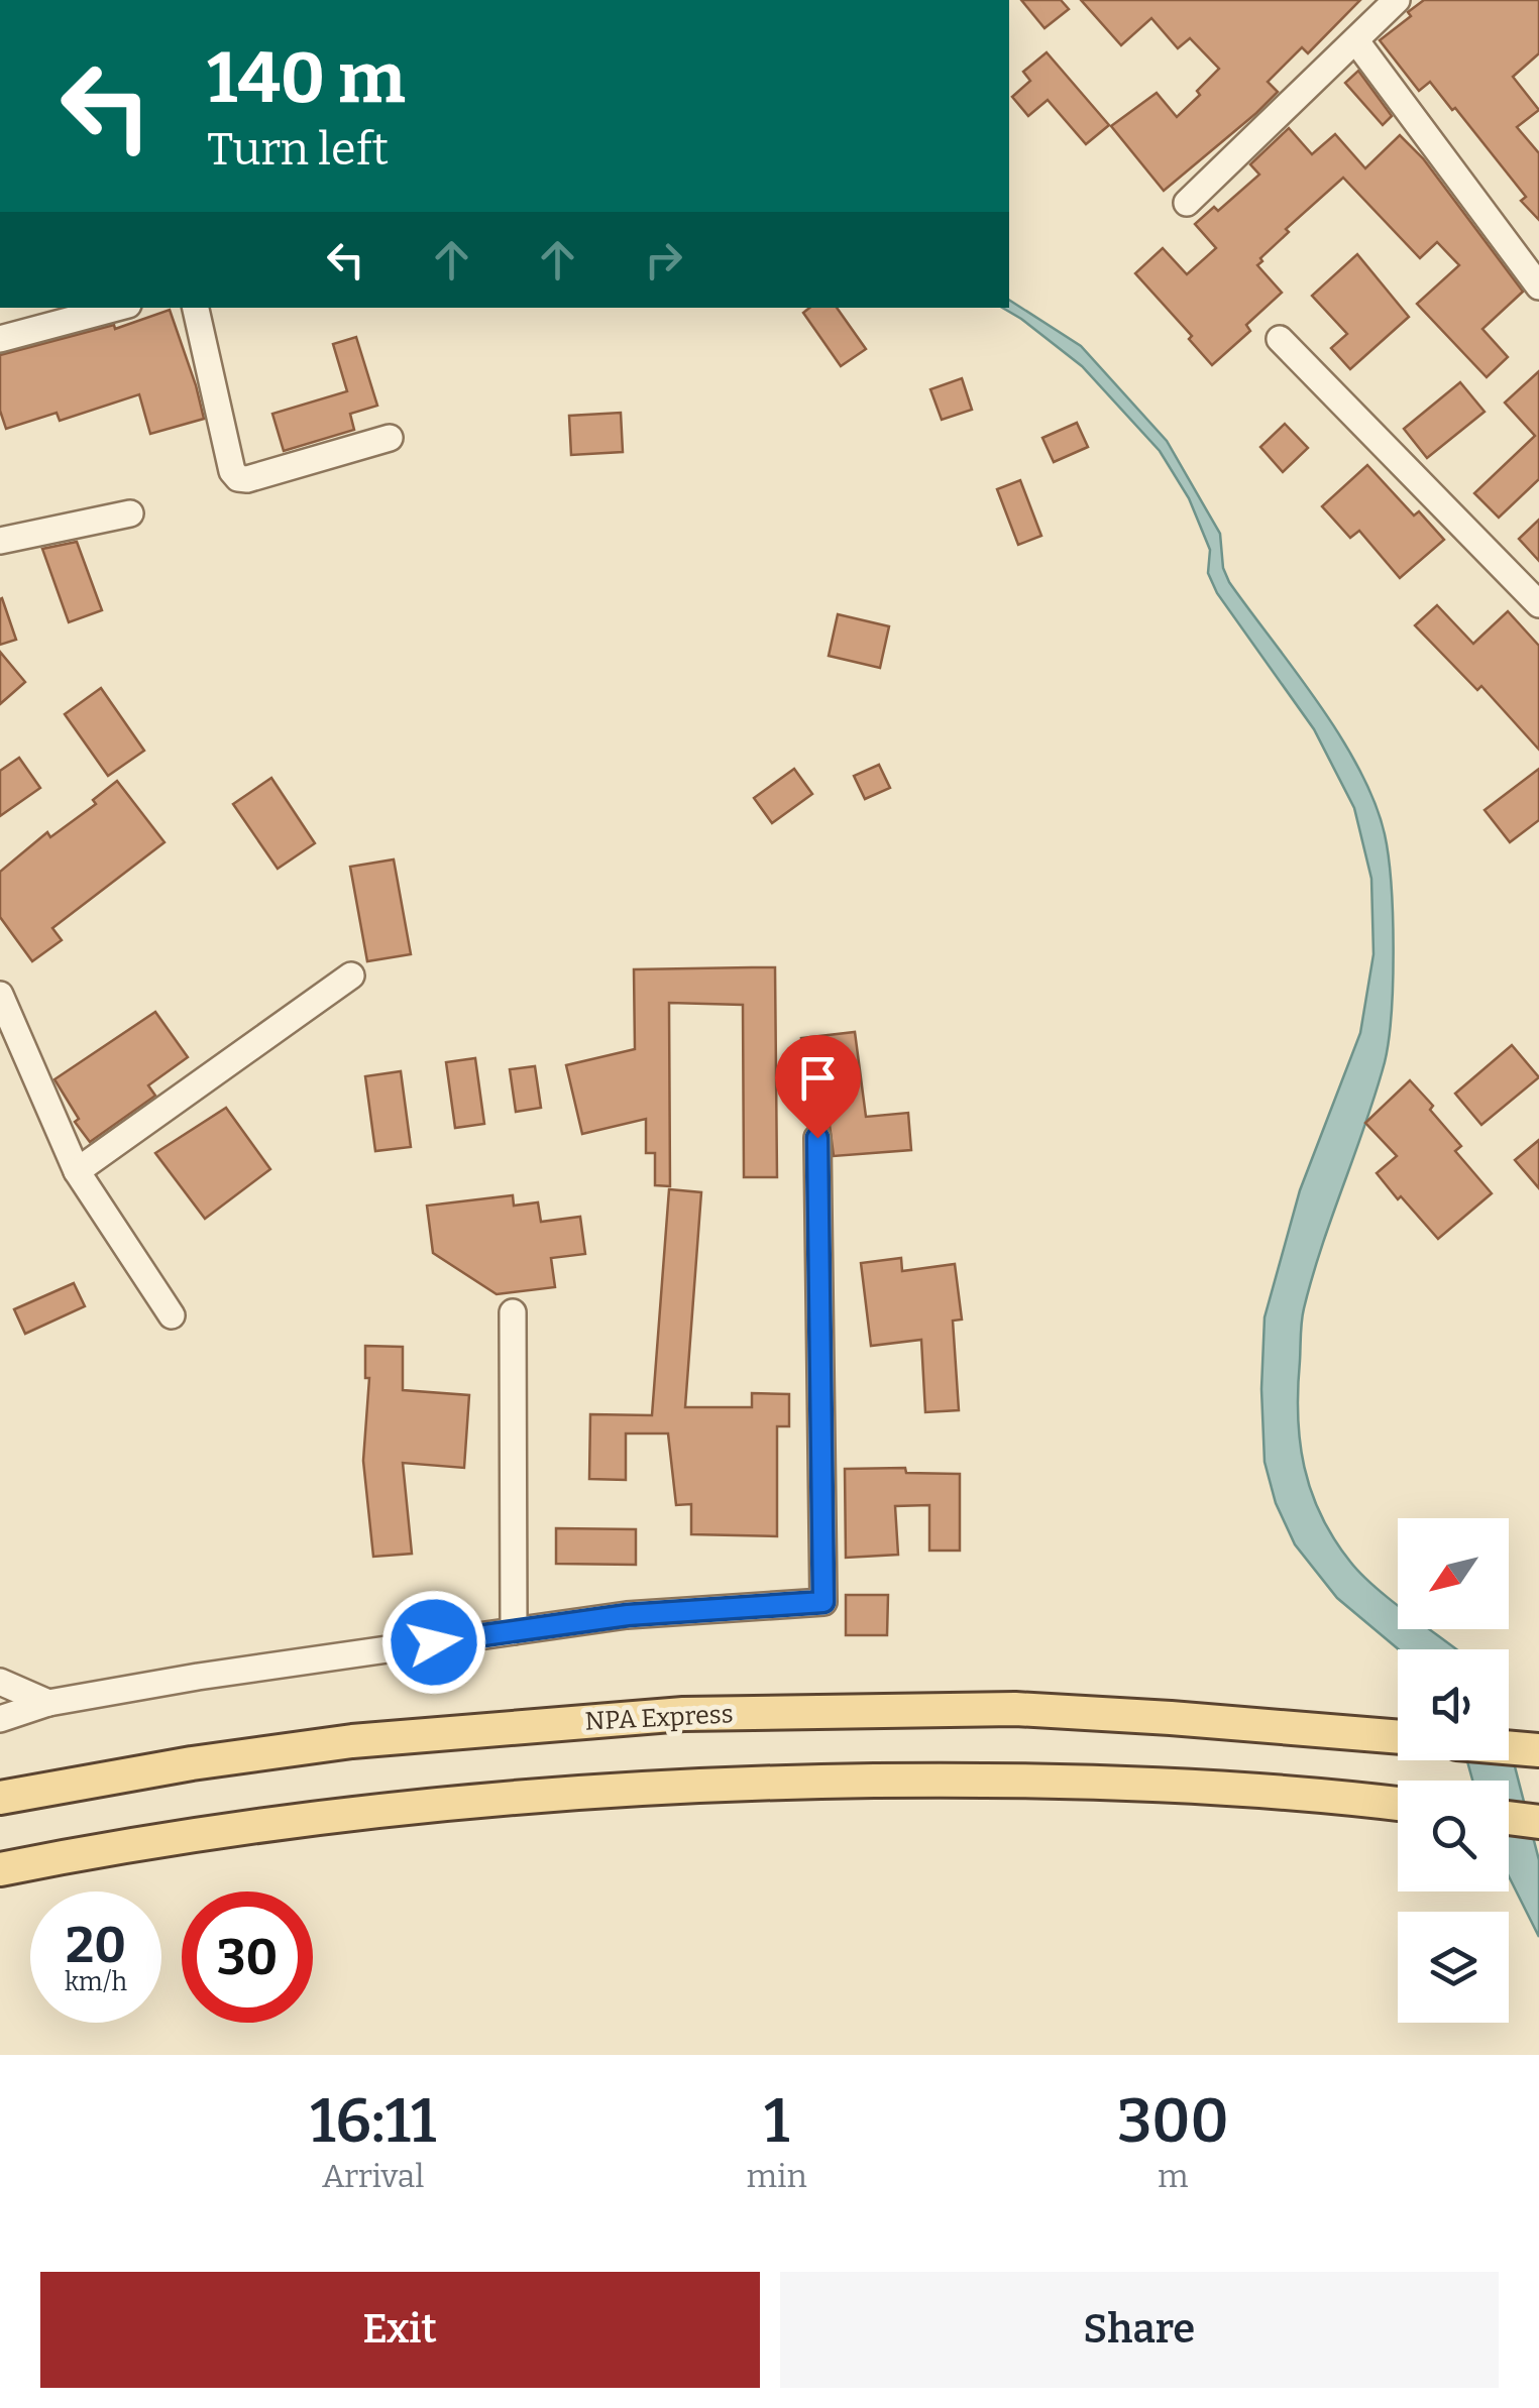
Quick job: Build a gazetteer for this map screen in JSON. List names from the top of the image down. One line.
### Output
{"streets":{"main road":["NPA Express"]},"north":"bottom left","page":{"turn":["140 m","Turn left"],"speed":"20 km/h","limit":"30","eta":["16:11","Arrival","1","min","300","m"],"buttons":["Exit","Share"]}}
